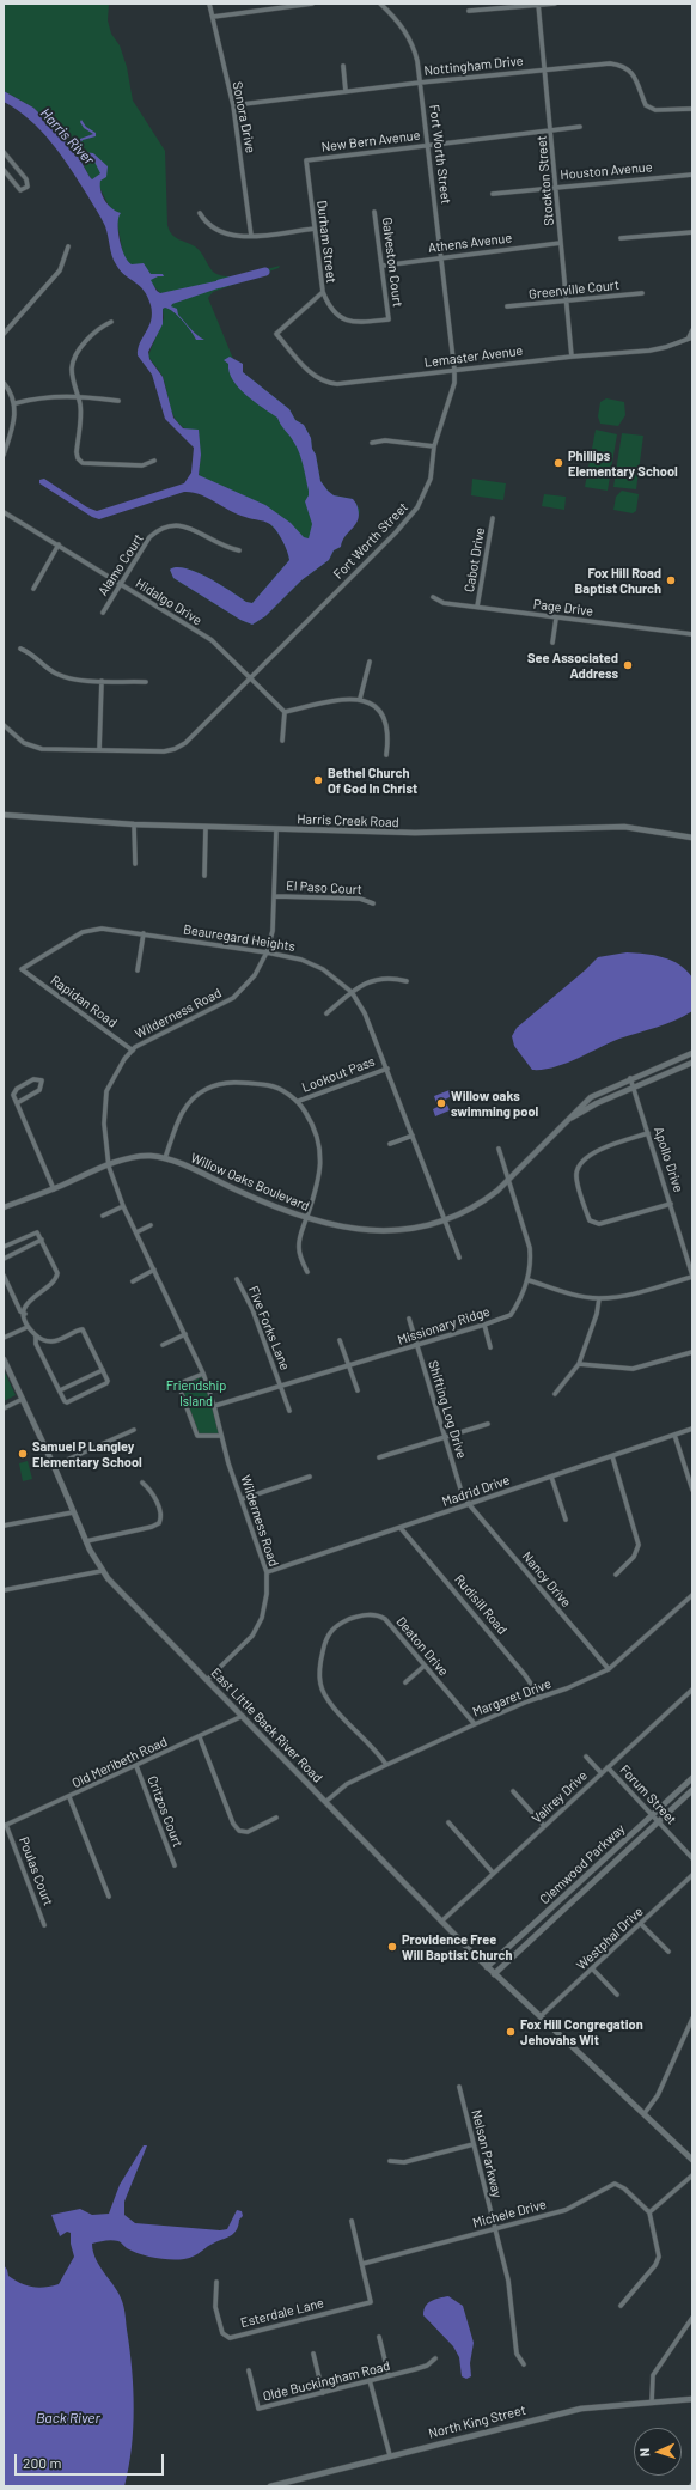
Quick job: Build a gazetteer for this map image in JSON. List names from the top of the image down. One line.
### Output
{"streets":{"street":["Nottingham Drive","Sonora Drive","New Bern Avenue","Fort Worth Street","Houston Avenue","Stockton Street","Durham Street","Athens Avenue","Galveston Court","Greenville Court","Lemaster Avenue","Cabot Drive","Alamo Court","Hidalgo Drive","Page Drive","Harris Creek Road","El Paso Court","Beauregard Heights","Rapidan Road","Wilderness Road","Lookout Pass","Apollo Drive","Willow Oaks Boulevard","Missionary Ridge","Five Forks Lane","Shifting Log Drive","Madrid Drive","Nancy Drive","Rudisill Road","Deaton Drive","Margaret Drive","East Little Back River Road","Old Meribeth Road","Forum Street","Valirey Drive","Critzos Court","Clemwood Parkway","Poulas Court","Westphal Drive","Nelson Parkway","Michele Drive","Esterdale Lane","Olde Buckingham Road","North King Street"]},"crossings":[["Nottingham Drive","Sonora Drive"],["Nottingham Drive","Fort Worth Street"],["Nottingham Drive","Stockton Street"],["New Bern Avenue","Fort Worth Street"],["New Bern Avenue","Stockton Street"],["New Bern Avenue","Durham Street"],["Fort Worth Street","Athens Avenue"],["Fort Worth Street","Lemaster Avenue"],["Fort Worth Street","Hidalgo Drive"],["Houston Avenue","Stockton Street"],["Stockton Street","Athens Avenue"],["Stockton Street","Greenville Court"],["Stockton Street","Lemaster Avenue"],["Durham Street","Galveston Court"],["Durham Street","Lemaster Avenue"],["Athens Avenue","Galveston Court"],["Cabot Drive","Page Drive"],["Alamo Court","Hidalgo Drive"],["Harris Creek Road","Wilderness Road"],["El Paso Court","Wilderness Road"],["Beauregard Heights","Rapidan Road"],["Beauregard Heights","Wilderness Road"],["Beauregard Heights","Lookout Pass"],["Beauregard Heights","Willow Oaks Boulevard"],["Rapidan Road","Wilderness Road"],["Wilderness Road","Willow Oaks Boulevard"],["Wilderness Road","Missionary Ridge"],["Wilderness Road","Madrid Drive"],["Wilderness Road","East Little Back River Road"],["Apollo Drive","Willow Oaks Boulevard"],["Willow Oaks Boulevard","Missionary Ridge"],["Missionary Ridge","Five Forks Lane"],["Missionary Ridge","Shifting Log Drive"],["Shifting Log Drive","Madrid Drive"],["Shifting Log Drive","Nancy Drive"],["Madrid Drive","Nancy Drive"],["Madrid Drive","Rudisill Road"],["Nancy Drive","Margaret Drive"],["Rudisill Road","Margaret Drive"],["Deaton Drive","Margaret Drive"],["Margaret Drive","East Little Back River Road"],["East Little Back River Road","Old Meribeth Road"],["East Little Back River Road","Valirey Drive"],["East Little Back River Road","Clemwood Parkway"],["East Little Back River Road","Westphal Drive"],["Old Meribeth Road","Critzos Court"],["Old Meribeth Road","Poulas Court"],["Forum Street","Valirey Drive"],["Forum Street","Clemwood Parkway"],["Nelson Parkway","Michele Drive"],["Michele Drive","Esterdale Lane"]],"water":["Harris River","Back River"],"parks":["Friendship Island"],"places":["Phillips Elementary School","Fox Hill Road Baptist Church","See Associated Address","Bethel Church Of God In Christ","Willow oaks swimming pool","Samuel P Langley Elementary School","Providence Free Will Baptist Church","Fox Hill Congregation Jehovahs Wit"],"scale_bar":"200 m","north":"left"}
